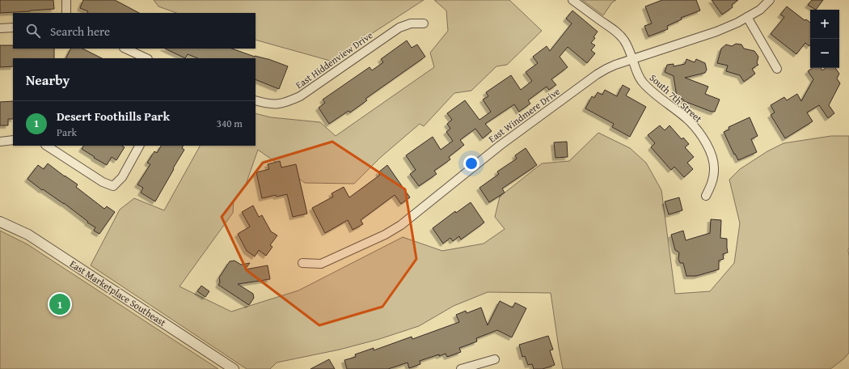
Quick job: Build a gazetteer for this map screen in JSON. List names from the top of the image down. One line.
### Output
{"streets":{"street":["East Hiddenview Drive","South 7th Street","East Windmere Drive","East Marketplace Southeast"]},"crossings":[["South 7th Street","East Windmere Drive"]],"page":{"map_buttons":["+","−"],"search":"Search here","heading":"Nearby","list":[{"mark":"1","name":"Desert Foothills Park","note":"Park","value":"340 m"}],"pins":"1"}}
